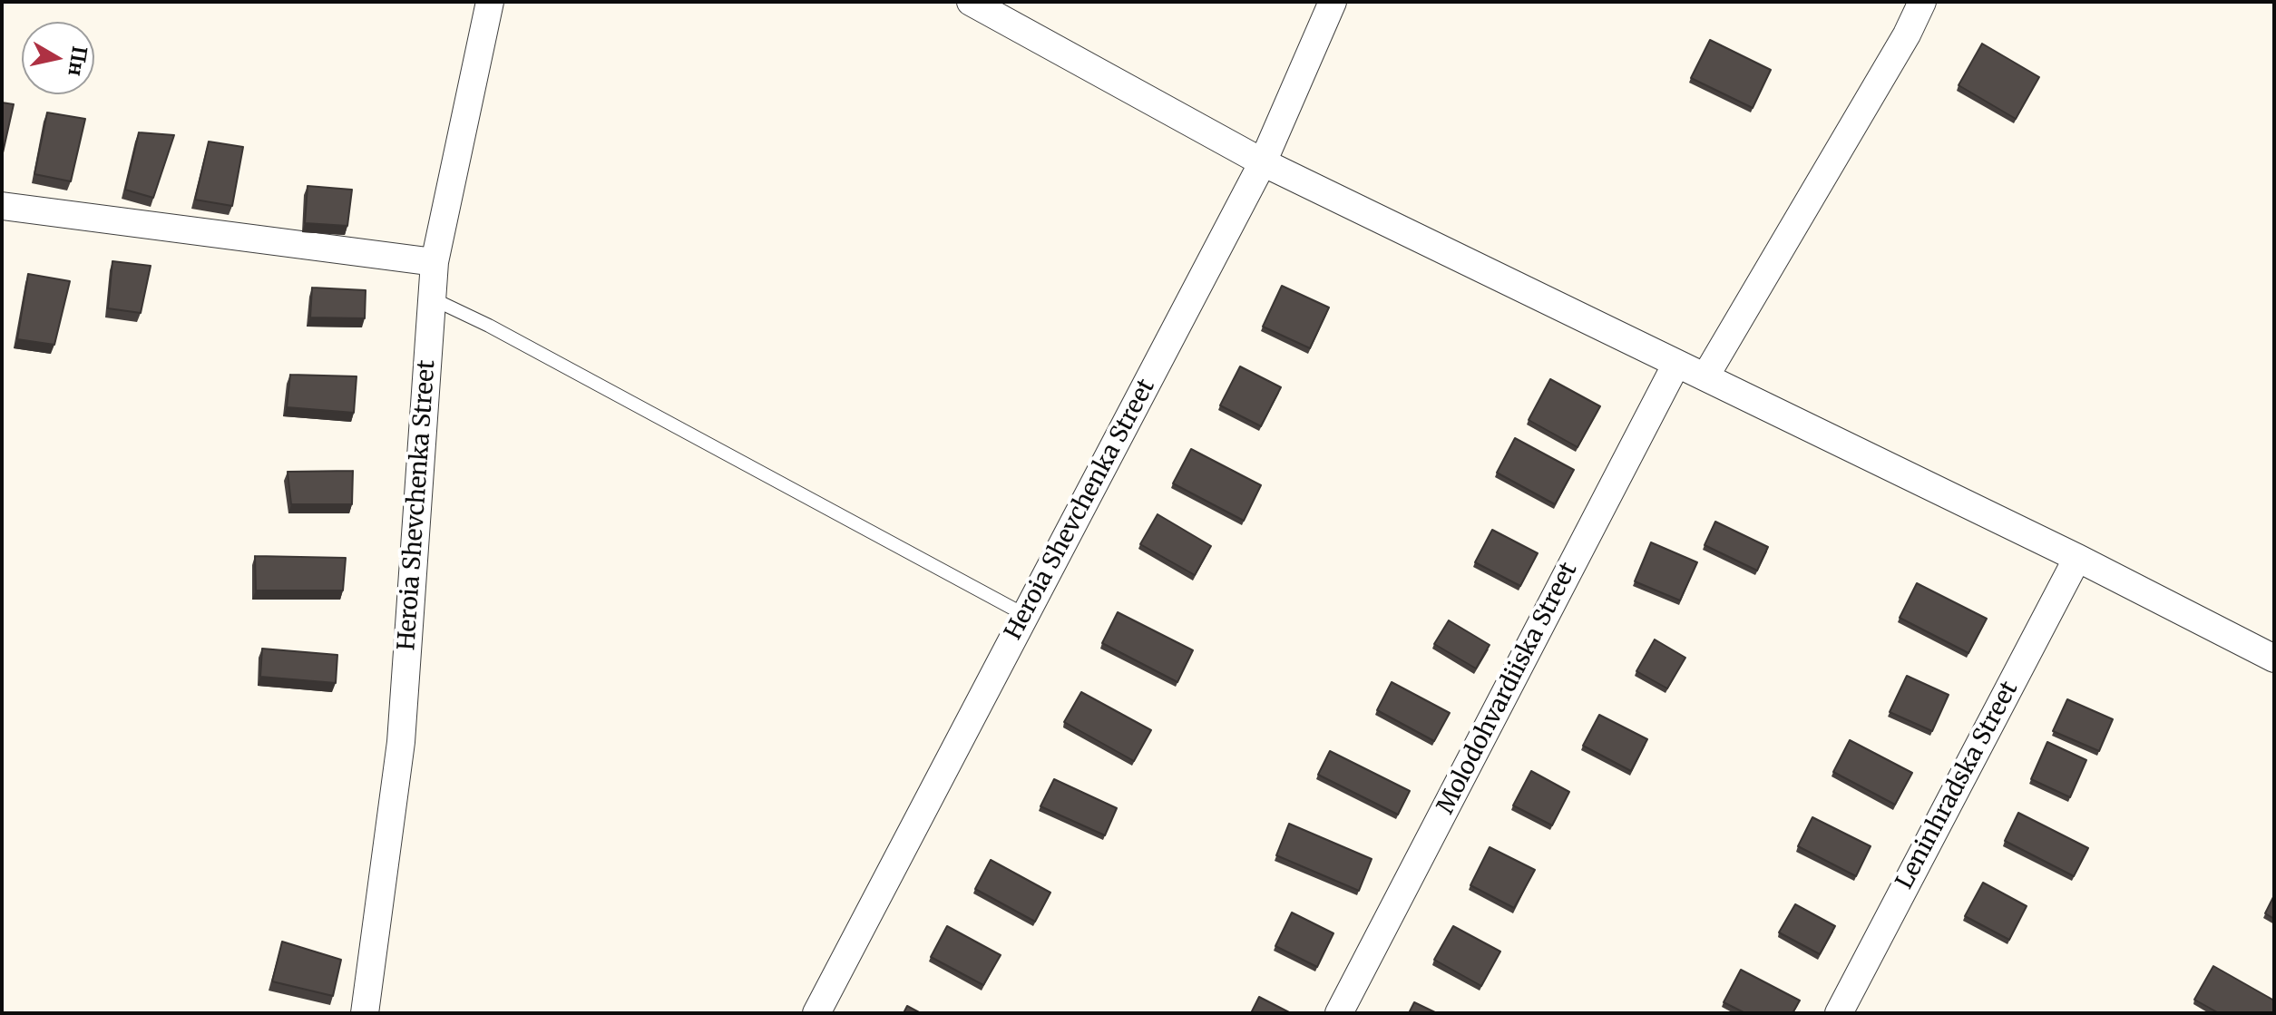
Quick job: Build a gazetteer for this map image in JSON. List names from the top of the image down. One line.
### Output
{"streets":{"street":["Heroia Shevchenka Street","Molodohvardiiska Street","Leninhradska Street"]},"north":"right"}
